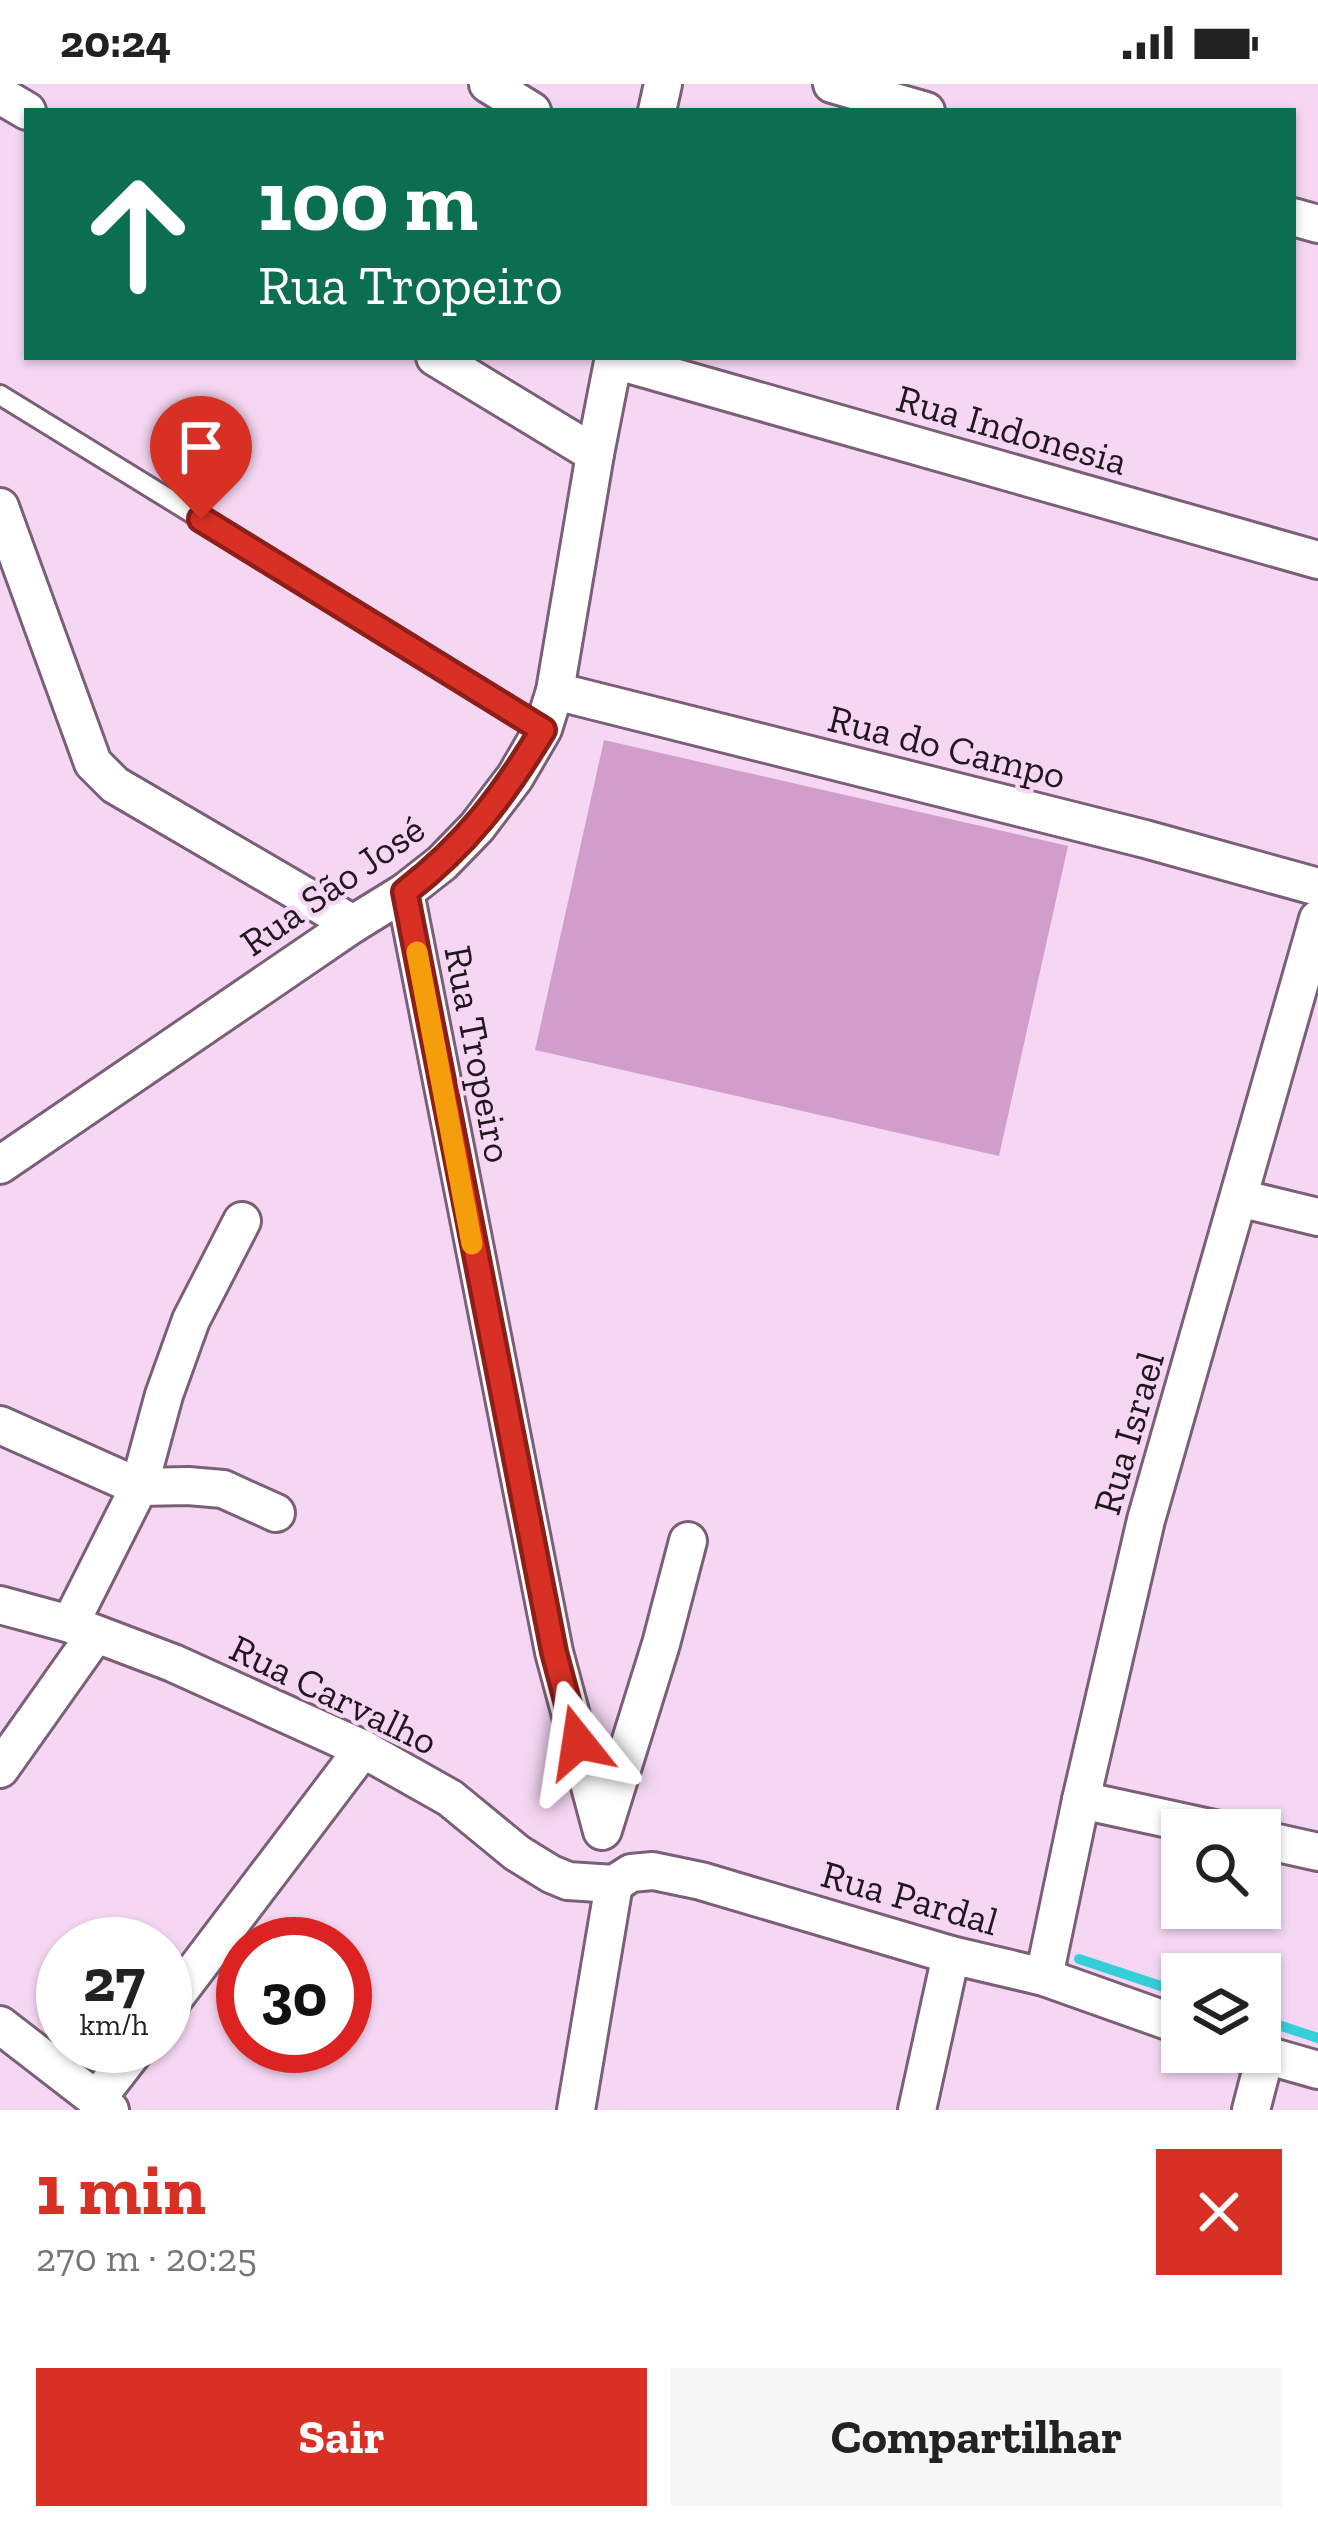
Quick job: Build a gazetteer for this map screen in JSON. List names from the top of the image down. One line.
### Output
{"streets":{"street":["Rua Indonesia","Rua do Campo","Rua São José","Rua Tropeiro","Rua Israel","Rua Carvalho","Rua Pardal"]},"crossings":[["Rua do Campo","Rua São José"],["Rua São José","Rua Tropeiro"],["Rua Israel","Rua Pardal"],["Rua Carvalho","Rua Pardal"]],"page":{"status":"20:24","turn":["100 m","Rua Tropeiro"],"speed":"27 km/h","limit":"30","heading":["1 min","270 m · 20:25"],"buttons":["Sair","Compartilhar"]}}
